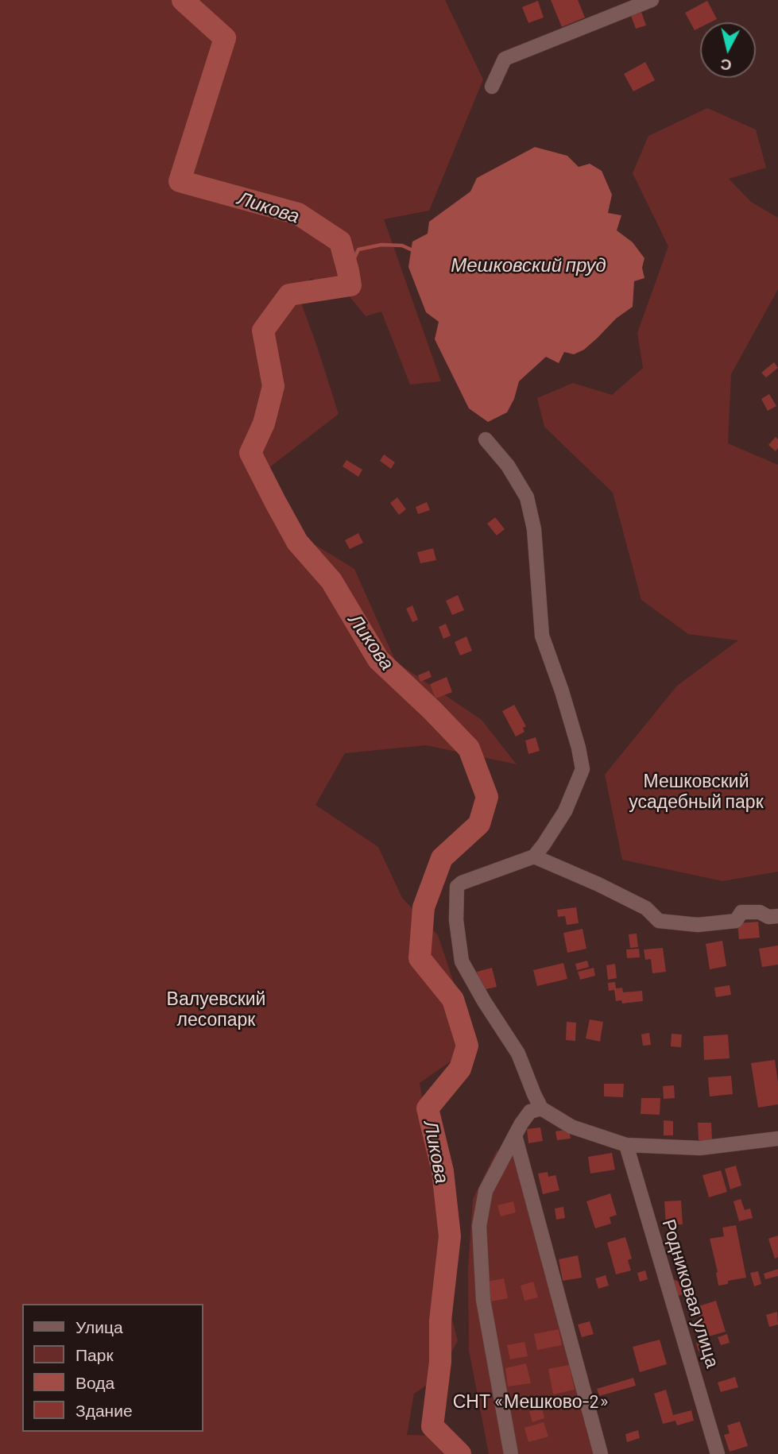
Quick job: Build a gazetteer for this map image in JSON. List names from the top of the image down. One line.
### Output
{"streets":{"street":["Родниковая улица"]},"water":["Ликова","Мешковский пруд"],"parks":["Мешковский усадебный парк","Валуевский лесопарк","СНТ «Мешково-2»"],"legend":["Улица","Парк","Вода","Здание"],"north":"bottom"}
